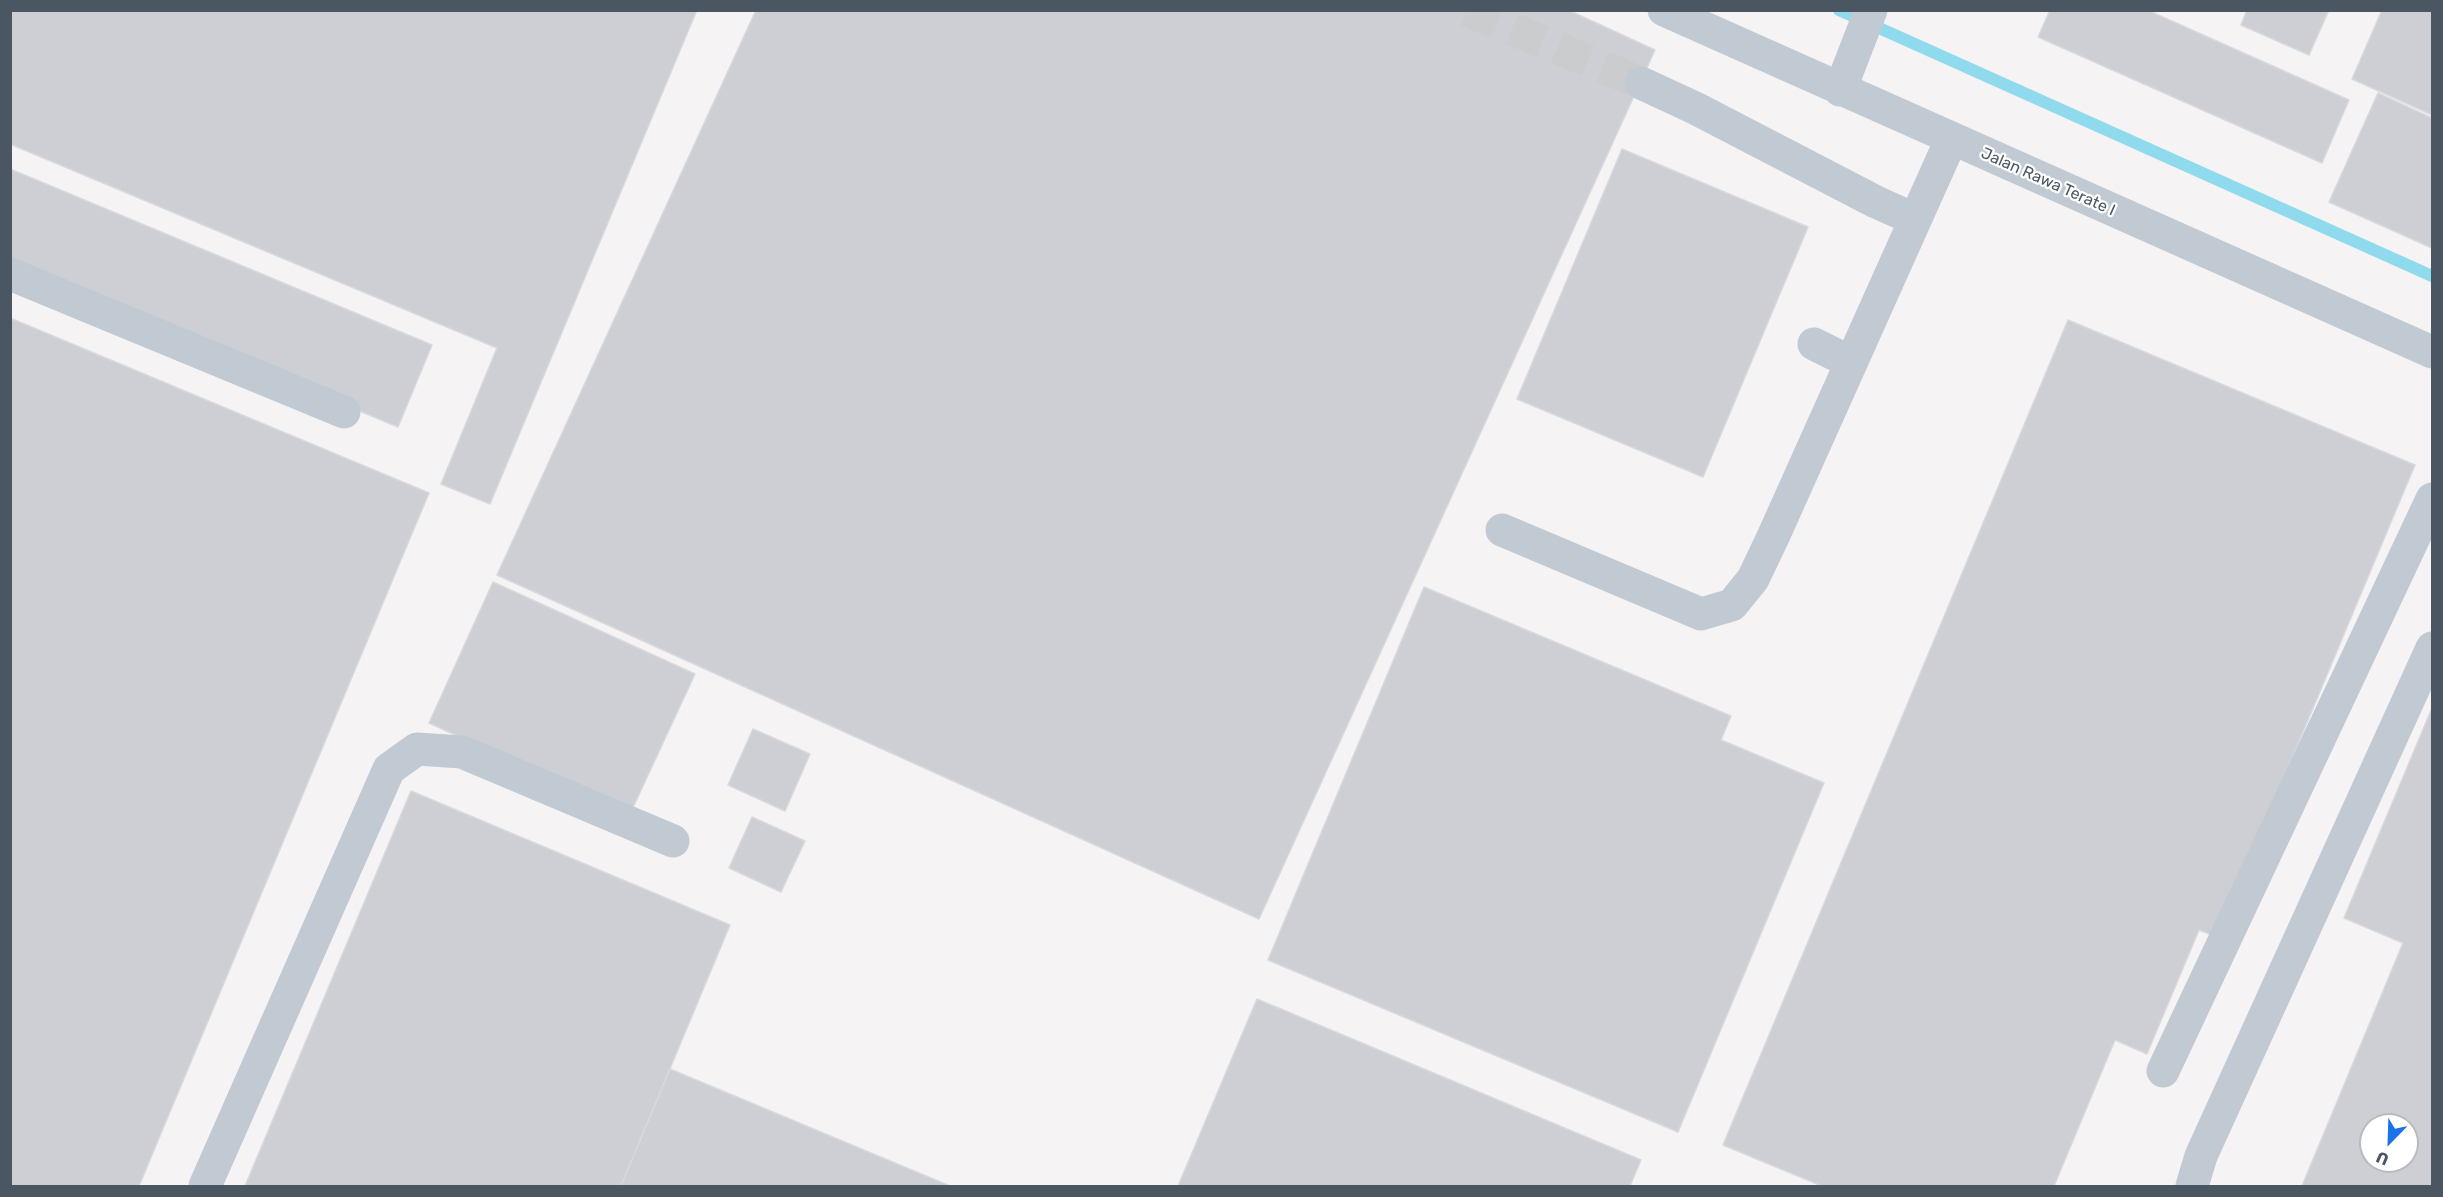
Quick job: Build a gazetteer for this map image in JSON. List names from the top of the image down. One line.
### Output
{"streets":{"street":["Jalan Rawa Terate I"]},"north":"bottom left"}
